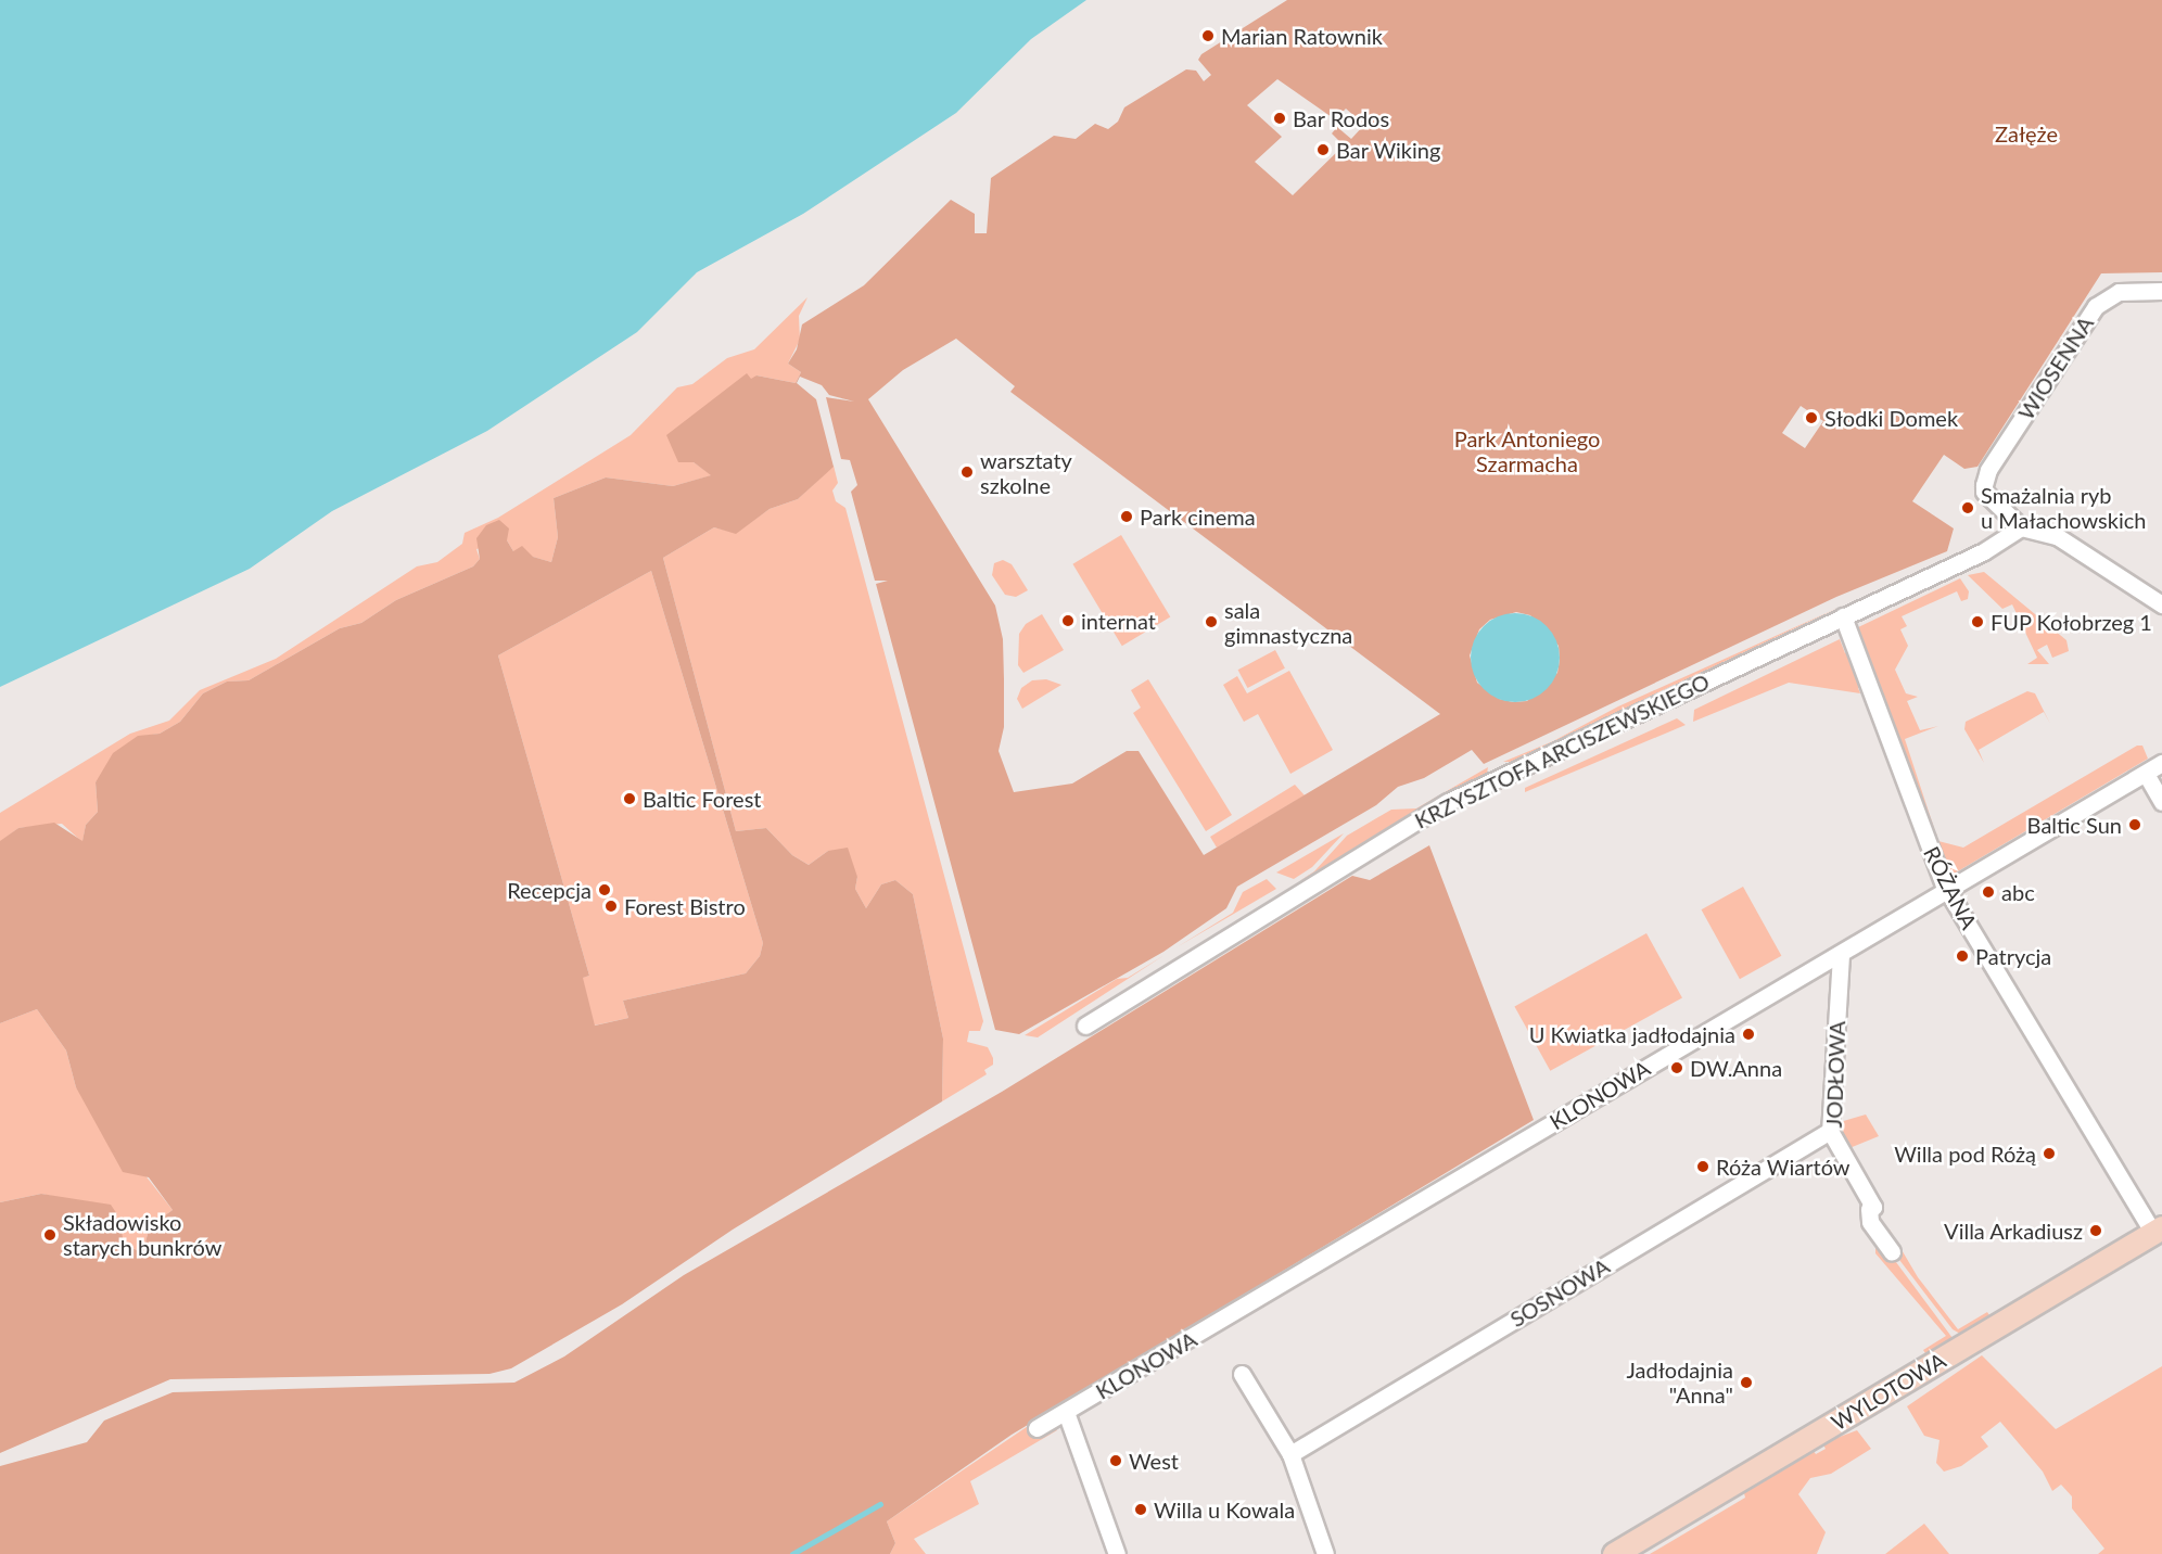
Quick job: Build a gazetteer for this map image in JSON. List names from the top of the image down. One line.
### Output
{"streets":{"street":["WIOSENNA","KRZYSZTOFA ARCISZEWSKIEGO","RÓŻANA","JODŁOWA","KLONOWA","SOSNOWA","WYLOTOWA"]},"crossings":[["WIOSENNA","KRZYSZTOFA ARCISZEWSKIEGO"],["KRZYSZTOFA ARCISZEWSKIEGO","RÓŻANA"],["RÓŻANA","KLONOWA"],["RÓŻANA","WYLOTOWA"],["JODŁOWA","KLONOWA"],["JODŁOWA","SOSNOWA"]],"parks":["Załęże","Park Antoniego Szarmacha"],"places":["Marian Ratownik","Bar Rodos","Bar Wiking","Słodki Domek","warsztaty szkolne","Smażalnia ryb u Małachowskich","Park cinema","internat","sala gimnastyczna","FUP Kołobrzeg 1","Baltic Forest","Baltic Sun","Recepcja","abc","Forest Bistro","Patrycja","U Kwiatka jadłodajnia","DW.Anna","Willa pod Różą","Róża Wiartów","Villa Arkadiusz","Składowisko starych bunkrów","Jadłodajnia \"Anna\"","West","Willa u Kowala"]}
